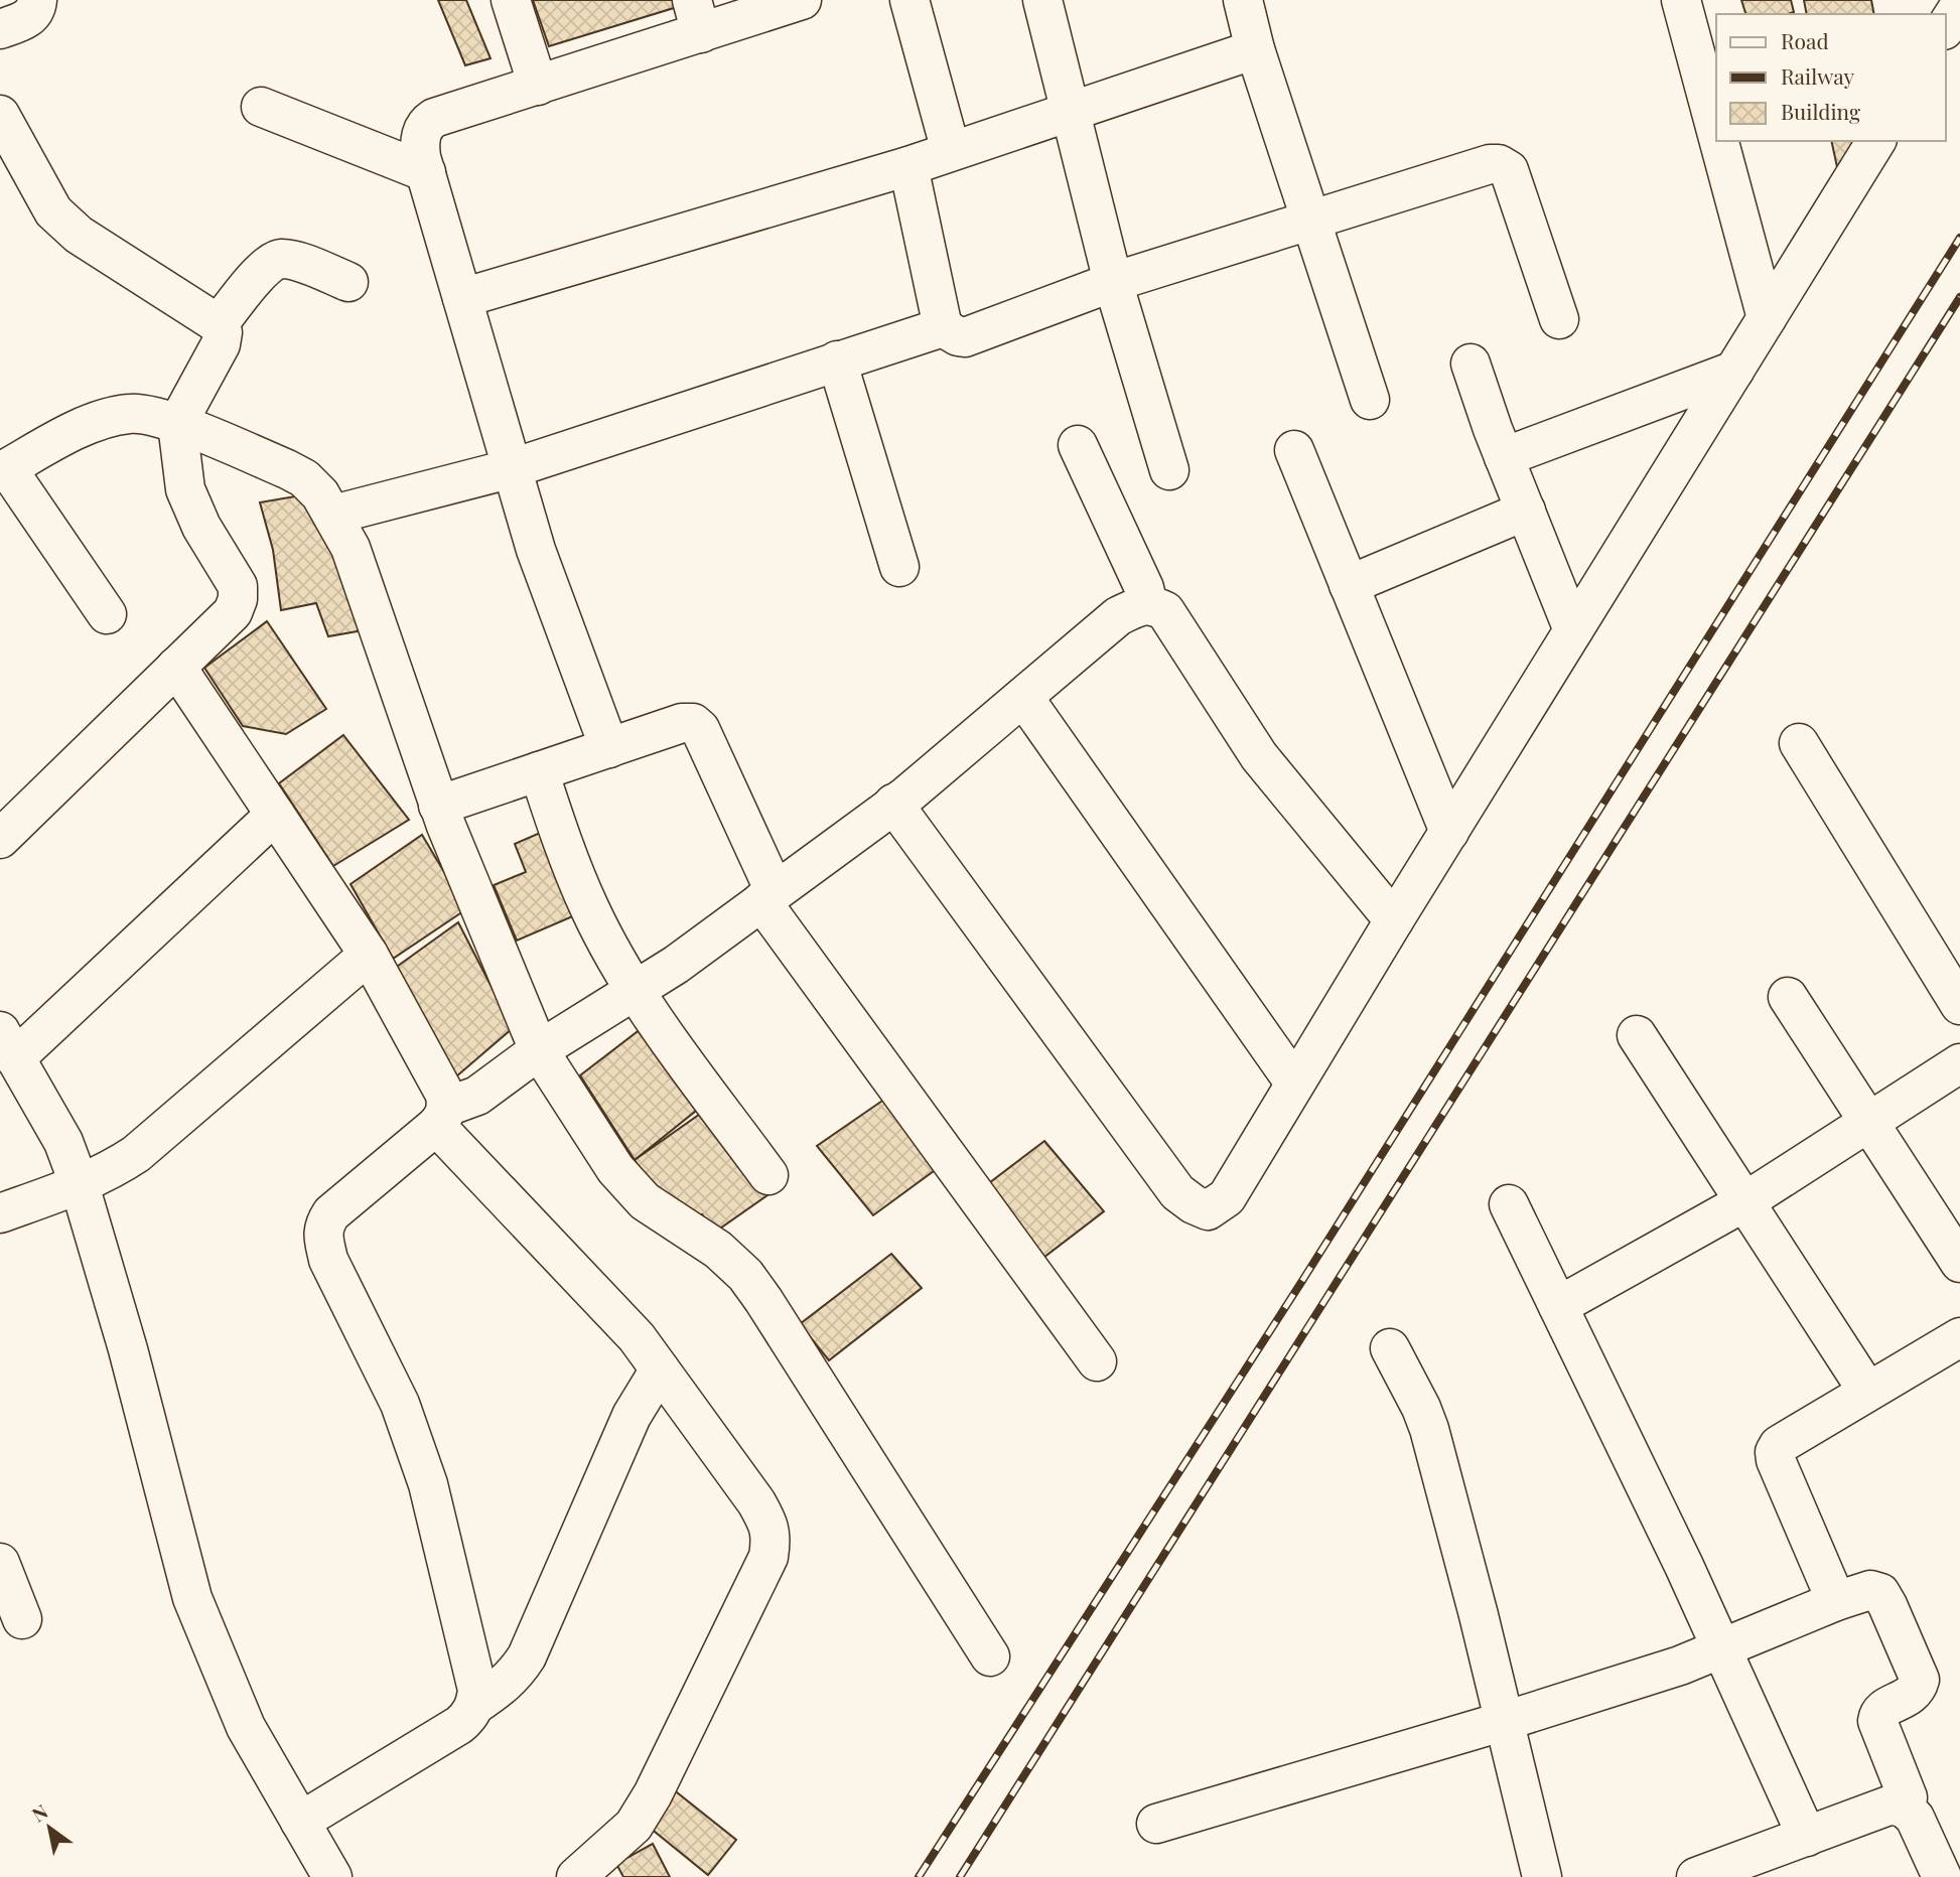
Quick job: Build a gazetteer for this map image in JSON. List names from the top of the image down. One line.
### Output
{"legend":["Road","Railway","Building"],"north":"top left"}
